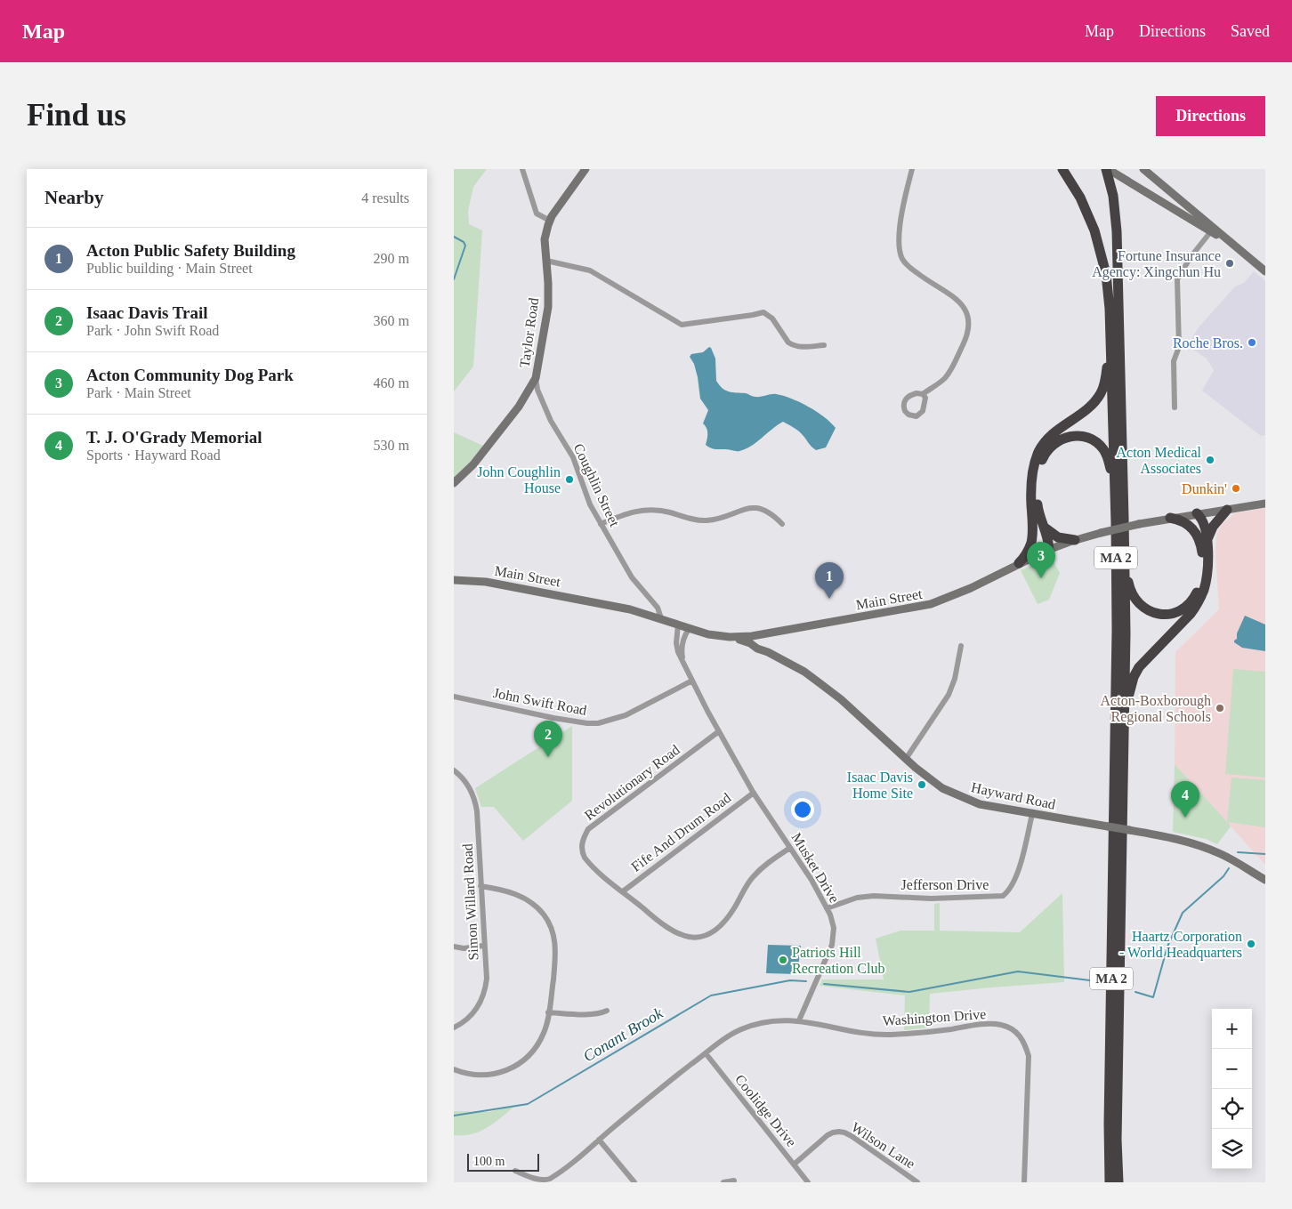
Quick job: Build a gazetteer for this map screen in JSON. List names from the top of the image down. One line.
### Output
{"streets":{"highway":["MA 2"],"main road":["Taylor Road","Main Street","Hayward Road"],"street":["Coughlin Street","John Swift Road","Revolutionary Road","Fife And Drum Road","Musket Drive","Jefferson Drive","Simon Willard Road","Washington Drive","Coolidge Drive","Wilson Lane"]},"crossings":[["Taylor Road","Coughlin Street"],["Coughlin Street","Main Street"],["Main Street","Hayward Road"],["Main Street","Musket Drive"],["John Swift Road","Musket Drive"],["Revolutionary Road","Fife And Drum Road"],["Revolutionary Road","Musket Drive"],["Hayward Road","Jefferson Drive"],["Fife And Drum Road","Musket Drive"],["Musket Drive","Jefferson Drive"],["Musket Drive","Washington Drive"],["Washington Drive","Coolidge Drive"],["Coolidge Drive","Wilson Lane"]],"water":["Conant Brook"],"places":["Fortune Insurance Agency: Xingchun Hu","Roche Bros.","Acton Medical Associates","John Coughlin House","Dunkin'","Acton-Boxborough Regional Schools","Isaac Davis Home Site","Haartz Corporation - World Headquarters","Patriots Hill Recreation Club"],"scale_bar":"100 m","page":{"header":"Map","nav":["Map","Directions","Saved"],"buttons":"Directions","title":"Find us","heading":["Nearby","4 results"],"list":[{"mark":"1","name":"Acton Public Safety Building","note":"Public building · Main Street","value":"290 m"},{"mark":"2","name":"Isaac Davis Trail","note":"Park · John Swift Road","value":"360 m"},{"mark":"3","name":"Acton Community Dog Park","note":"Park · Main Street","value":"460 m"},{"mark":"4","name":"T. J. O'Grady Memorial","note":"Sports · Hayward Road","value":"530 m"}],"pins":["3","1","2","4"],"map_buttons":["+","−"],"scale":"100 m"}}
